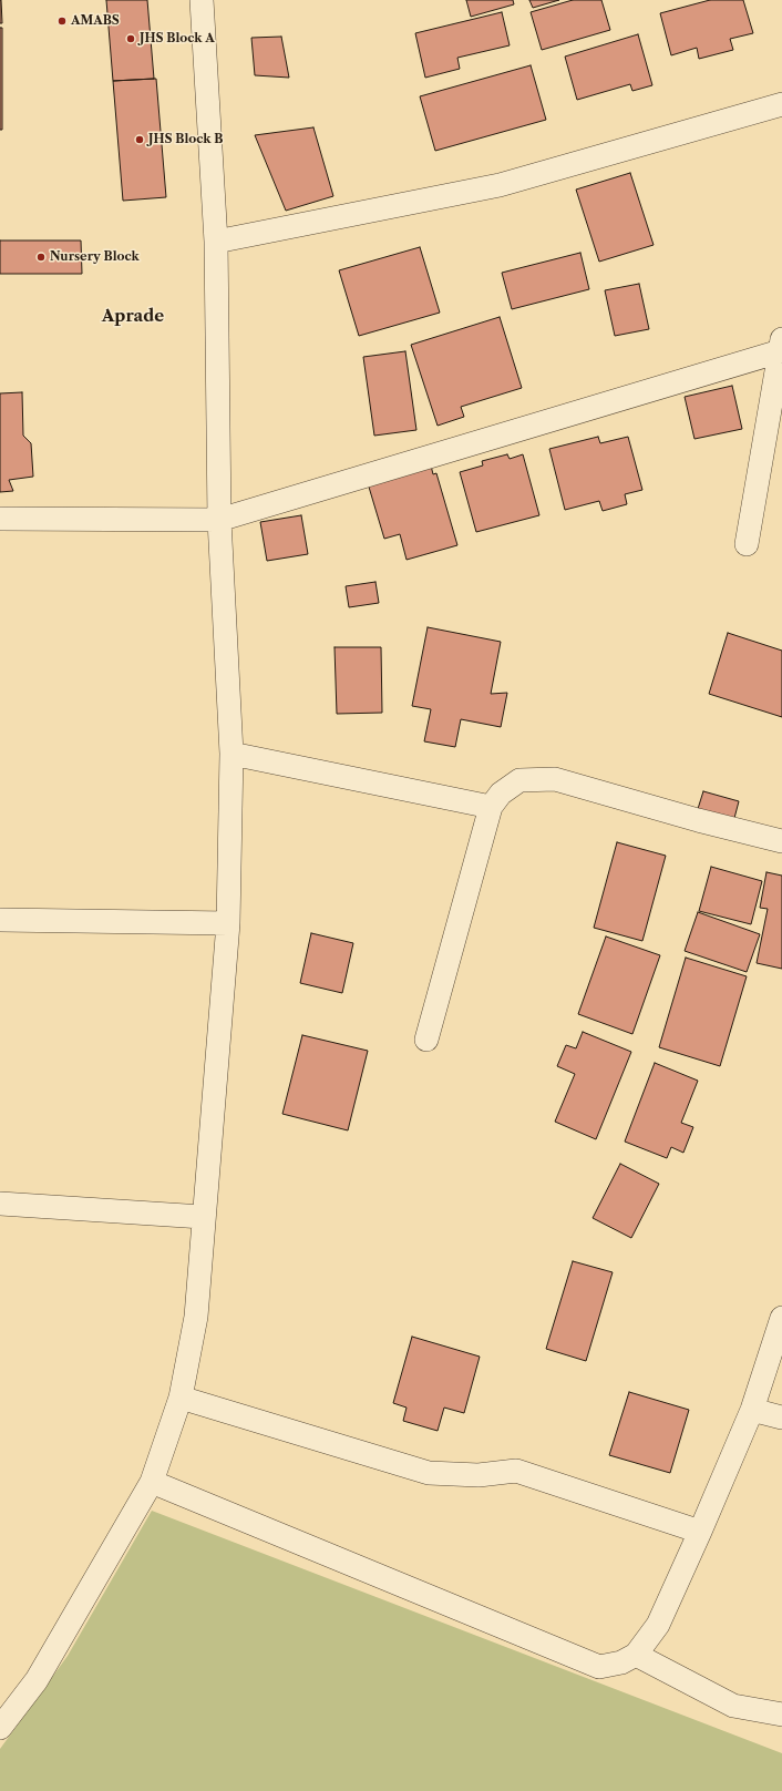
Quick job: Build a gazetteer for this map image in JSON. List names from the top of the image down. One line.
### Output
{"districts":["Aprade"],"places":["AMABS","JHS Block A","JHS Block B","Nursery Block"]}
